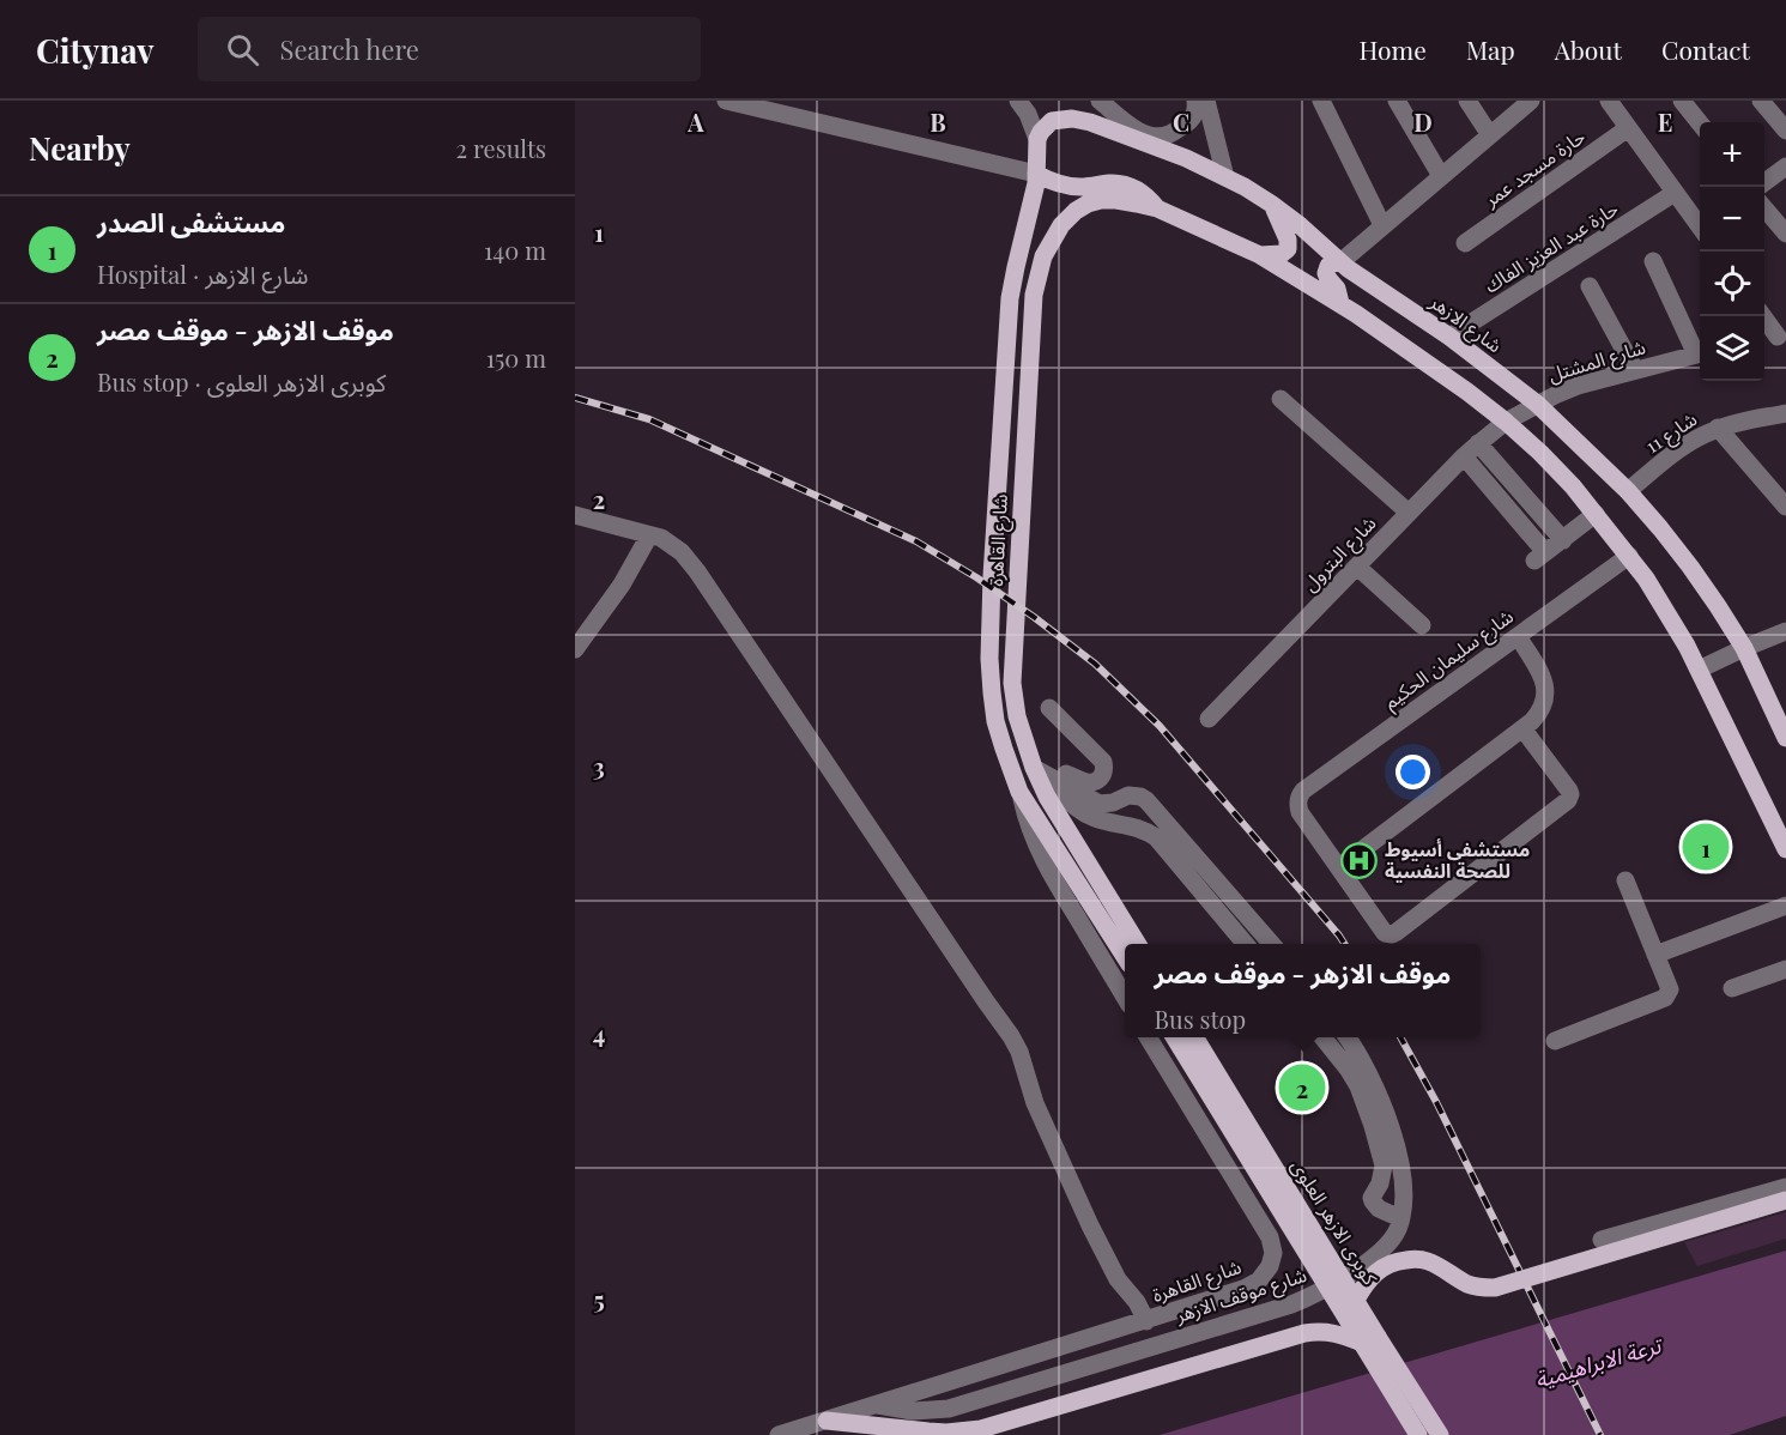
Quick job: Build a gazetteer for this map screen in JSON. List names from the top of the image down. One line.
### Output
{"streets":{"main road":["شارع الازهر","شارع القاهرة","كوبرى الازهر العلوى"],"street":["حارة مسجد عمر","حارة عبد العزيز الفاك","شارع المشتل","شارع 11","شارع البترول","شارع سليمان الحكيم","شارع موقف الازهر"]},"crossings":[["حارة عبد العزيز الفاك","شارع الازهر"],["شارع الازهر","شارع المشتل"],["شارع الازهر","شارع 11"],["شارع المشتل","شارع البترول"],["شارع القاهرة","شارع موقف الازهر"]],"water":["ترعة الابراهيمية"],"places":{"hospital":["مستشفى أسيوط للصحة النفسية"]},"page":{"header":"Citynav","search":"Search here","nav":["Home","Map","About","Contact"],"heading":["Nearby","2 results"],"map_buttons":["+","−"],"list":[{"mark":"1","name":"مستشفى الصدر","note":"Hospital · شارع الازهر","value":"140 m"},{"mark":"2","name":"موقف الازهر - موقف مصر","note":"Bus stop · كوبرى الازهر العلوى","value":"150 m"}],"pins":["1","2"],"popup":["موقف الازهر - موقف مصر","Bus stop"]},"grid":{"columns":["A","B","C","D","E"],"rows":["1","2","3","4","5"]}}
